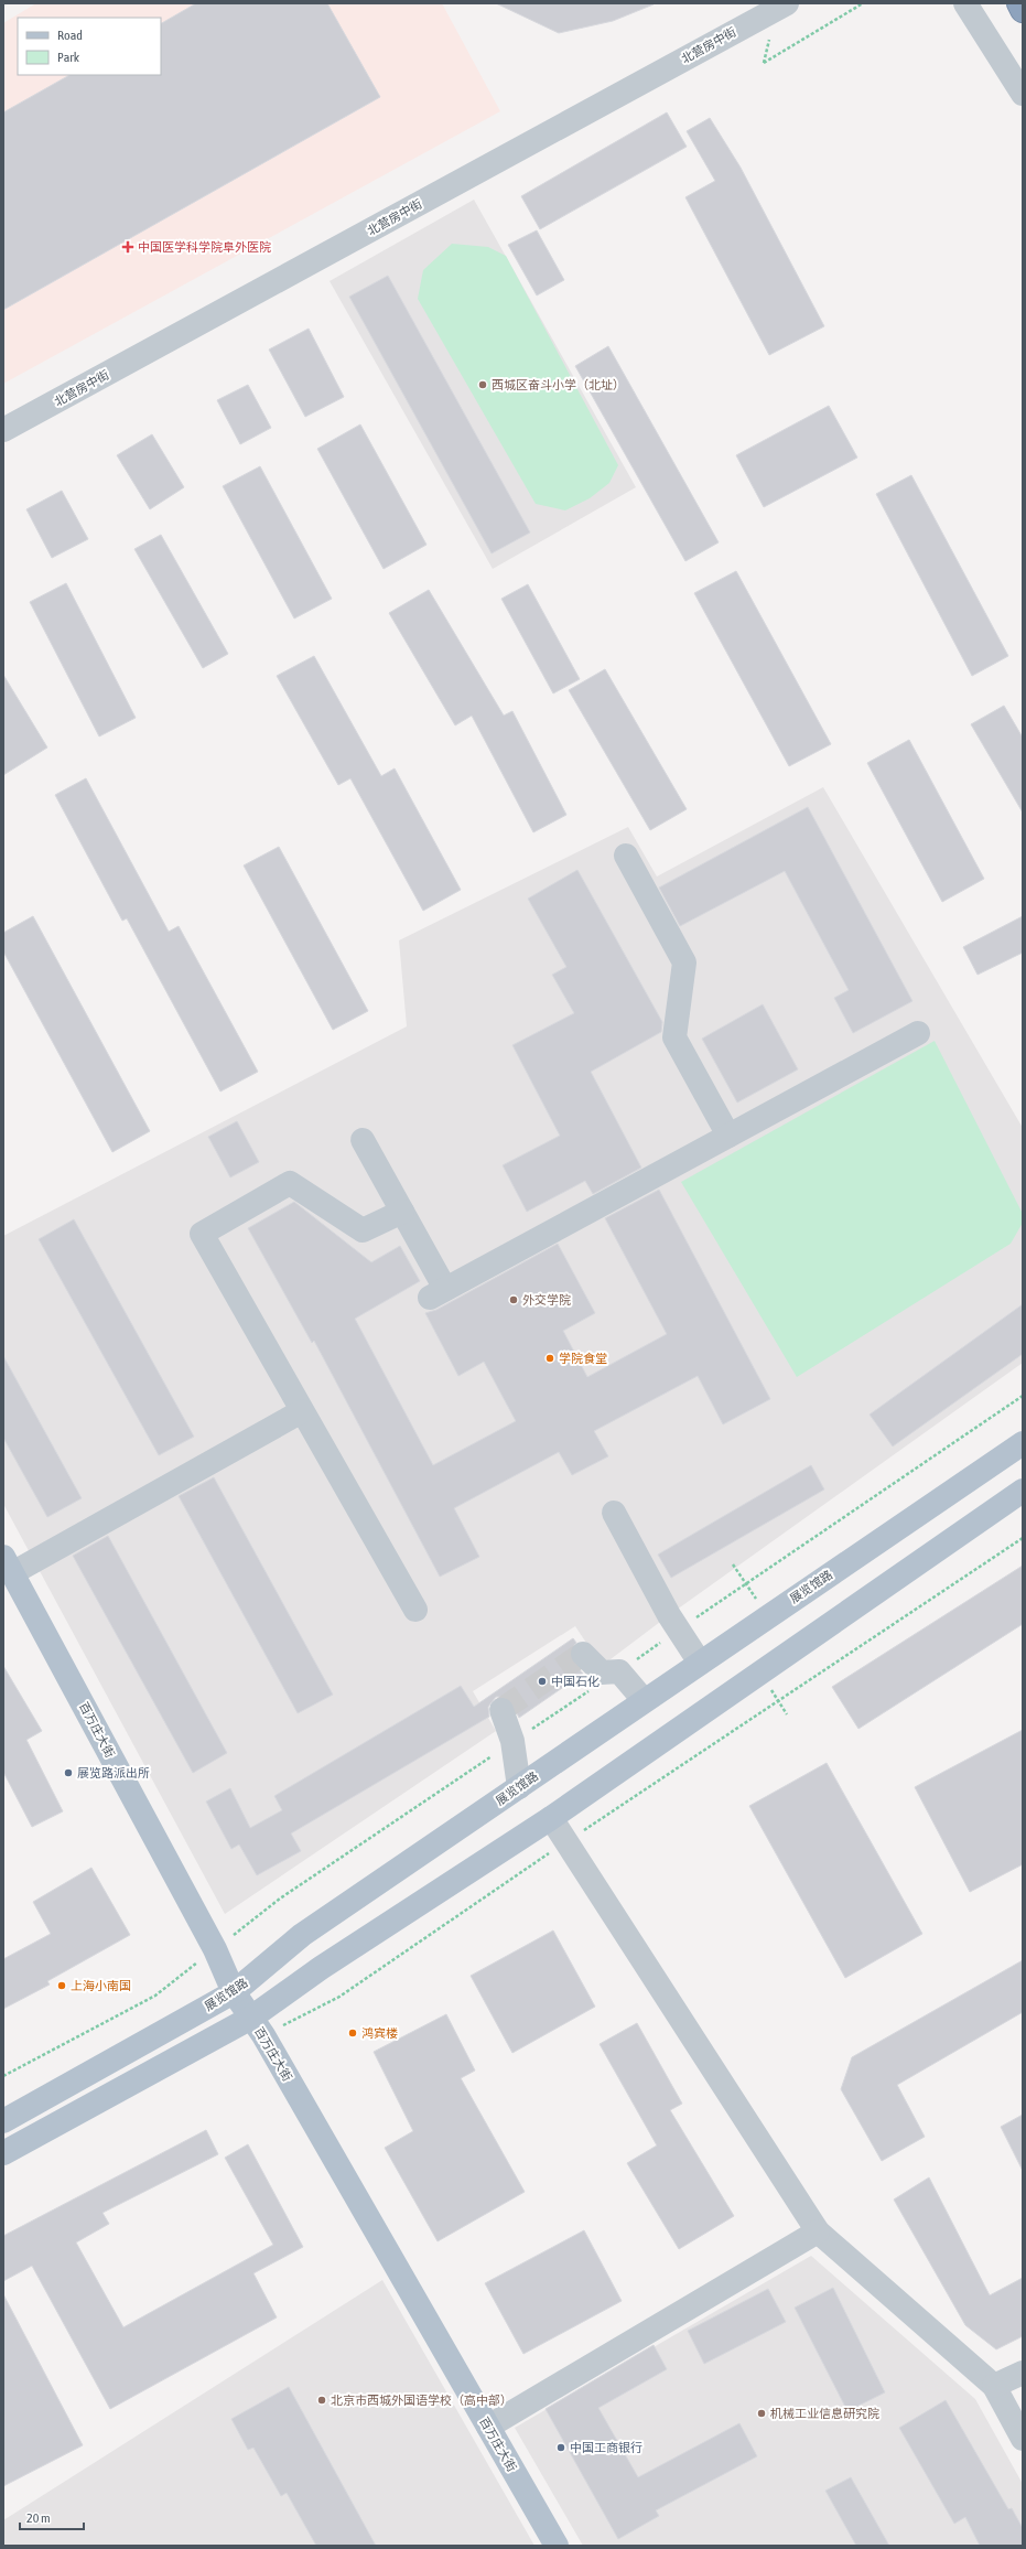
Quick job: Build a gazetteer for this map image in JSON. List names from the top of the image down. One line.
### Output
{"streets":{"main road":["展览馆路","百万庄大街"],"street":["北营房中街"]},"crossings":[["展览馆路","百万庄大街"]],"places":{"health":["中国医学科学院阜外医院"],"other":["西城区奋斗小学（北址）","外交学院","学院食堂","中国石化","展览路派出所","上海小南国","鸿宾楼","北京市西城外国语学校（高中部）","机械工业信息研究院","中国工商银行"]},"legend":["Road","Park"],"scale_bar":"20 m"}
